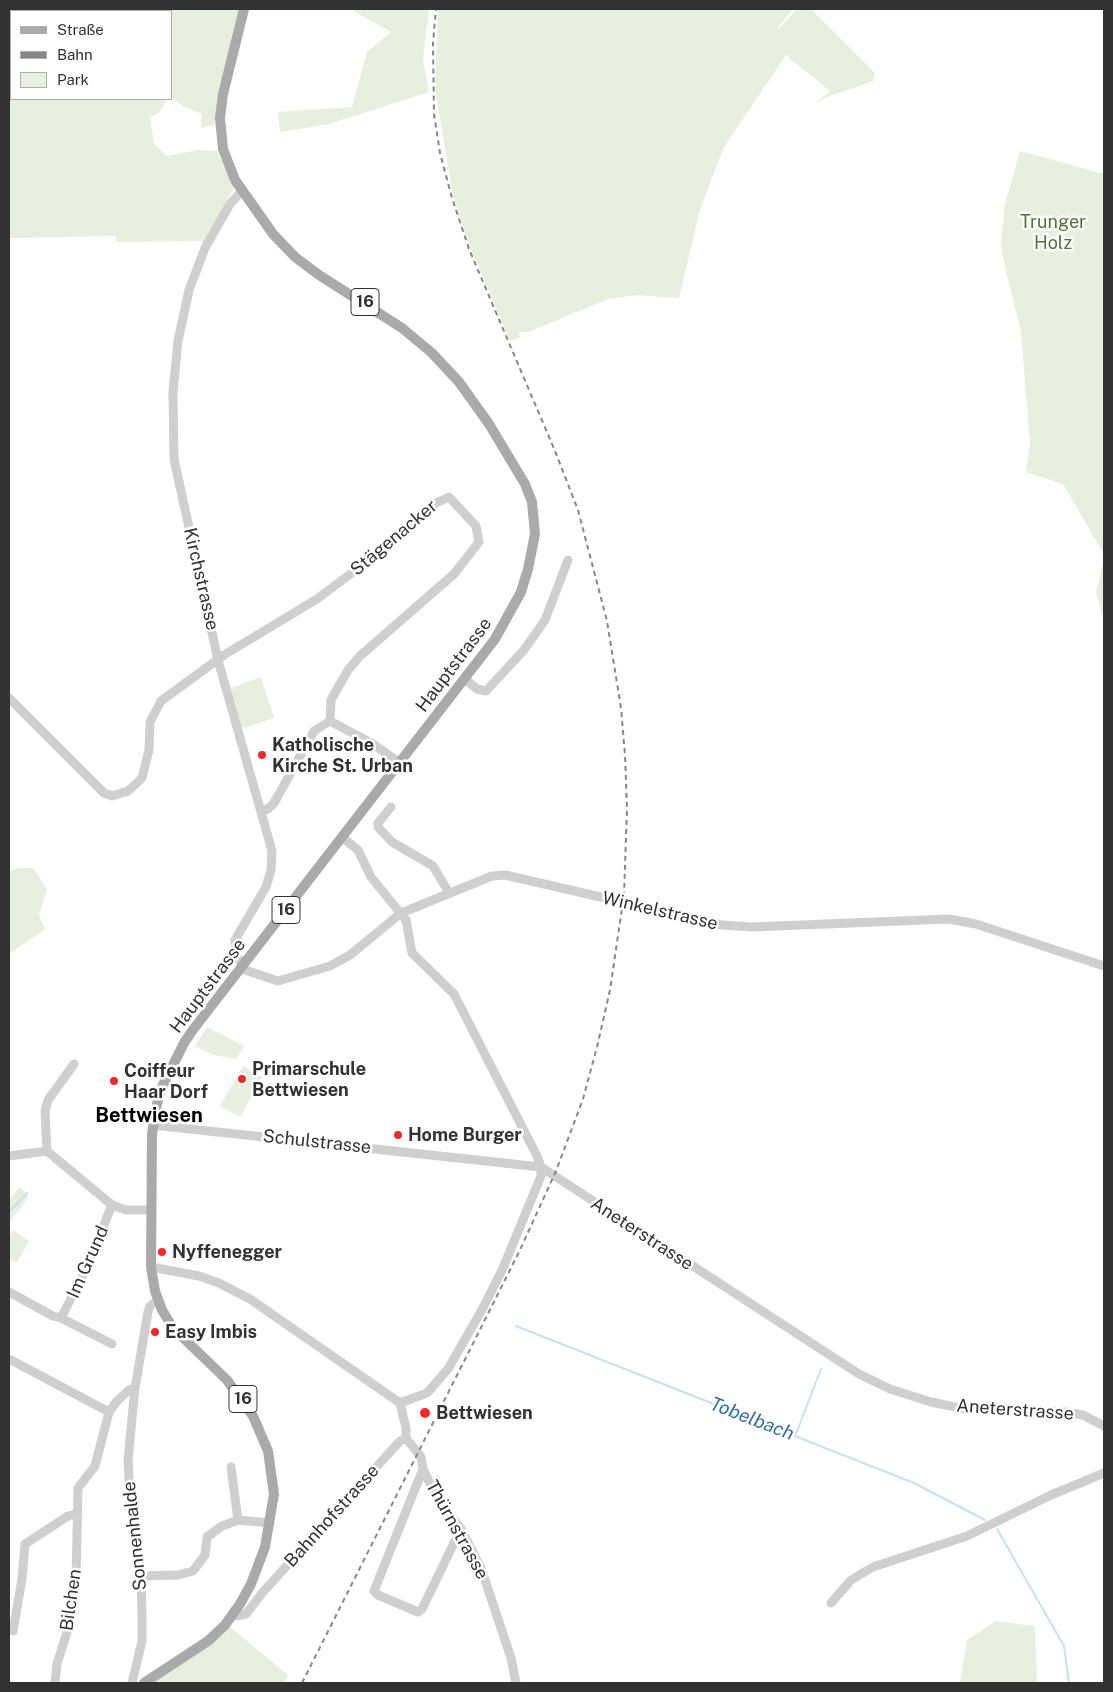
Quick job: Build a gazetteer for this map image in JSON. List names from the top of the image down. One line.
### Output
{"streets":{"main road":["16","Hauptstrasse"],"street":["Stägenacker","Kirchstrasse","Winkelstrasse","Schulstrasse","Aneterstrasse","Im Grund","Bahnhofstrasse","Thürnstrasse","Sonnenhalde","Bilchen"]},"crossings":[["Stägenacker","Kirchstrasse"],["Kirchstrasse","Hauptstrasse"],["Kirchstrasse","Winkelstrasse"],["Hauptstrasse","Winkelstrasse"],["Hauptstrasse","Schulstrasse"],["Hauptstrasse","Bahnhofstrasse"],["Hauptstrasse","Sonnenhalde"],["Schulstrasse","Aneterstrasse"],["Bahnhofstrasse","Thürnstrasse"]],"districts":["Bettwiesen"],"water":["Tobelbach"],"parks":["Trunger Holz"],"places":["Katholische Kirche St. Urban","Primarschule Bettwiesen","Coiffeur Haar Dorf","Home Burger","Nyffenegger","Easy Imbis","Bettwiesen"],"legend":["Straße","Bahn","Park"]}
